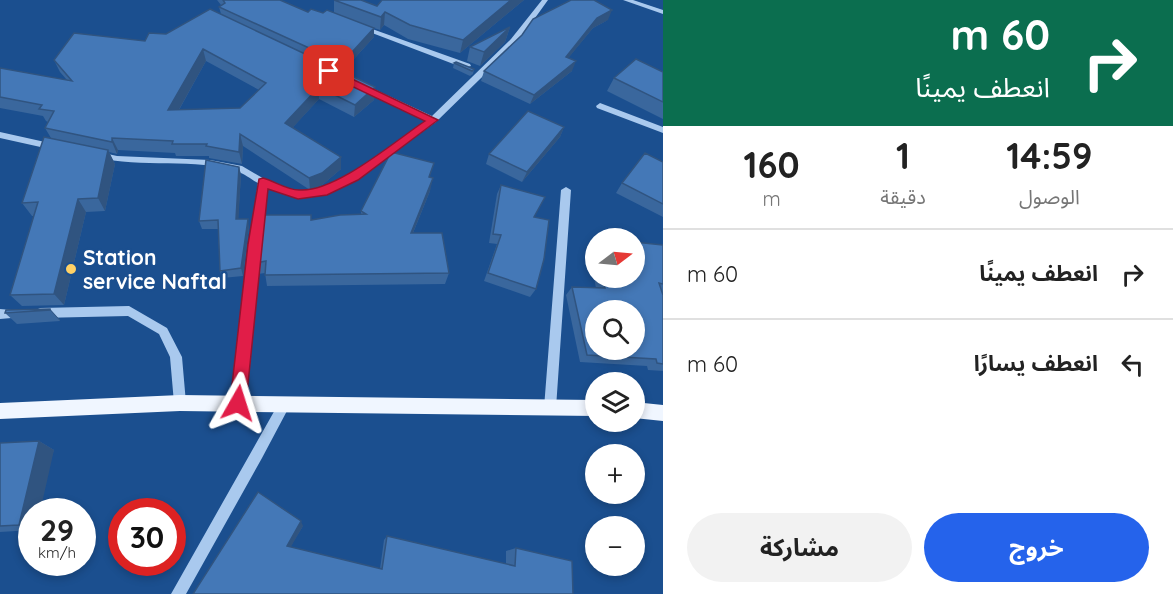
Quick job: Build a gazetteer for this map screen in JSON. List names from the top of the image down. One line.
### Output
{"places":["Station service Naftal"],"north":"right","page":{"turn":["60 m","انعطف يمينًا"],"eta":["14:59","الوصول","1","دقيقة","160","m"],"list":[{"name":"انعطف يمينًا","value":"60 m"},{"name":"انعطف يسارًا","value":"60 m"}],"map_buttons":["+","−"],"speed":"29 km/h","limit":"30","buttons":["خروج","مشاركة"]}}
